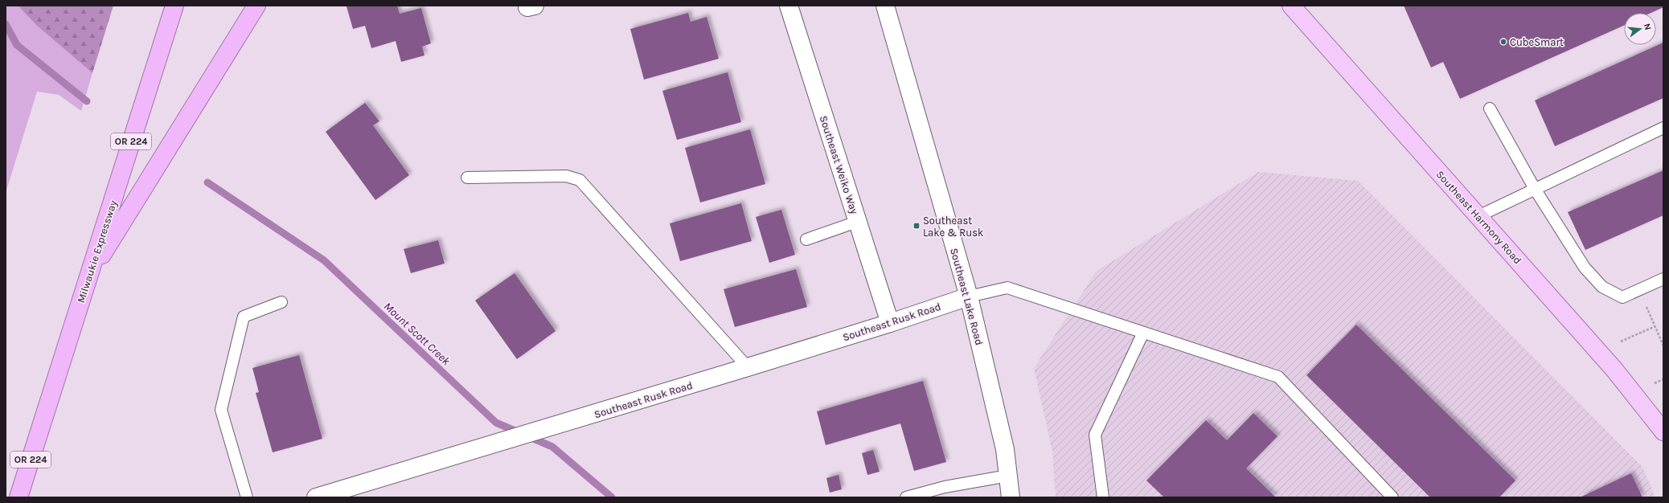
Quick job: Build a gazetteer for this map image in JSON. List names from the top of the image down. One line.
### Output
{"streets":{"highway":["OR 224","Milwaukie Expressway"],"main road":["Southeast Harmony Road"],"street":["Southeast Weiko Way","Southeast Lake Road","Southeast Rusk Road"]},"crossings":[["Southeast Weiko Way","Southeast Rusk Road"],["Southeast Lake Road","Southeast Rusk Road"]],"water":["Mount Scott Creek"],"places":{"other":["CubeSmart"],"transit":["Southeast Lake & Rusk"]},"north":"right"}
